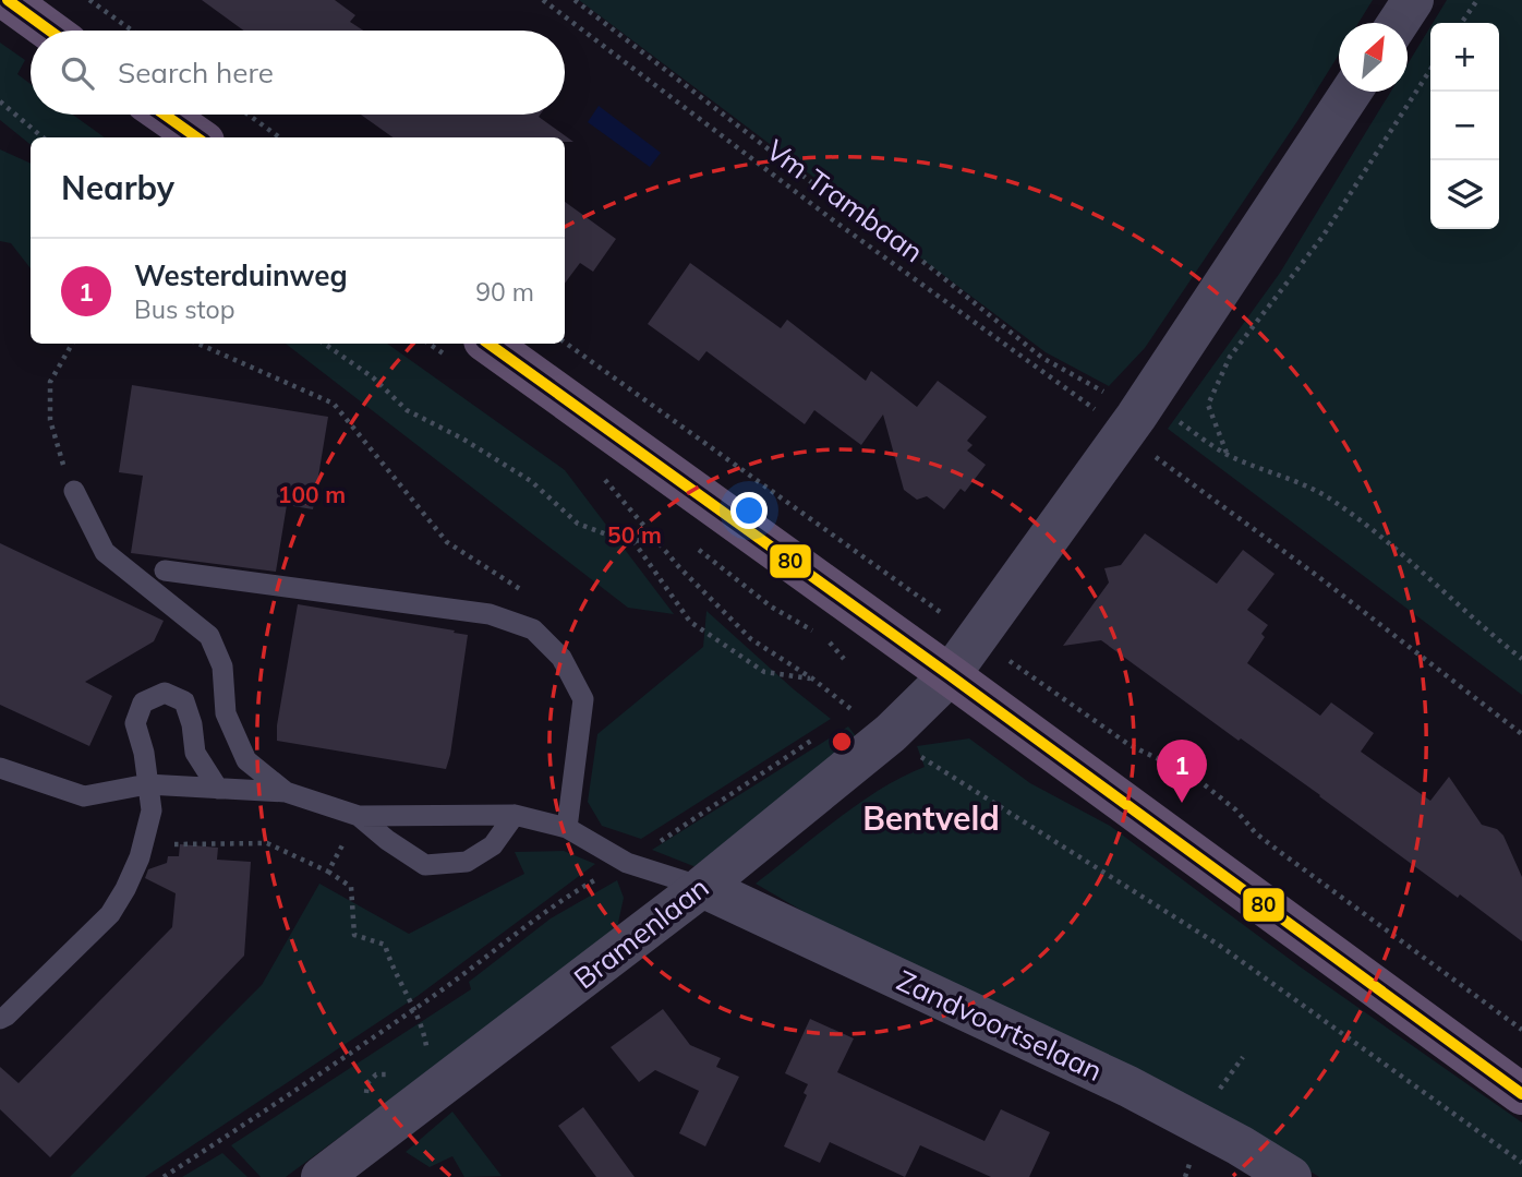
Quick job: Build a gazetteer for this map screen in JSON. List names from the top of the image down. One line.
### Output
{"streets":{"street":["Bramenlaan","Zandvoortselaan"],"path":["Vm Trambaan"]},"crossings":[["Vm Trambaan","Bramenlaan"],["Bramenlaan","Zandvoortselaan"]],"districts":["Bentveld"],"lines":["transit line 80"],"north":"top right","page":{"map_buttons":["+","−"],"search":"Search here","heading":"Nearby","list":[{"mark":"1","name":"Westerduinweg","note":"Bus stop","value":"90 m"}],"pins":"1"},"rings":["100 m","50 m"]}
